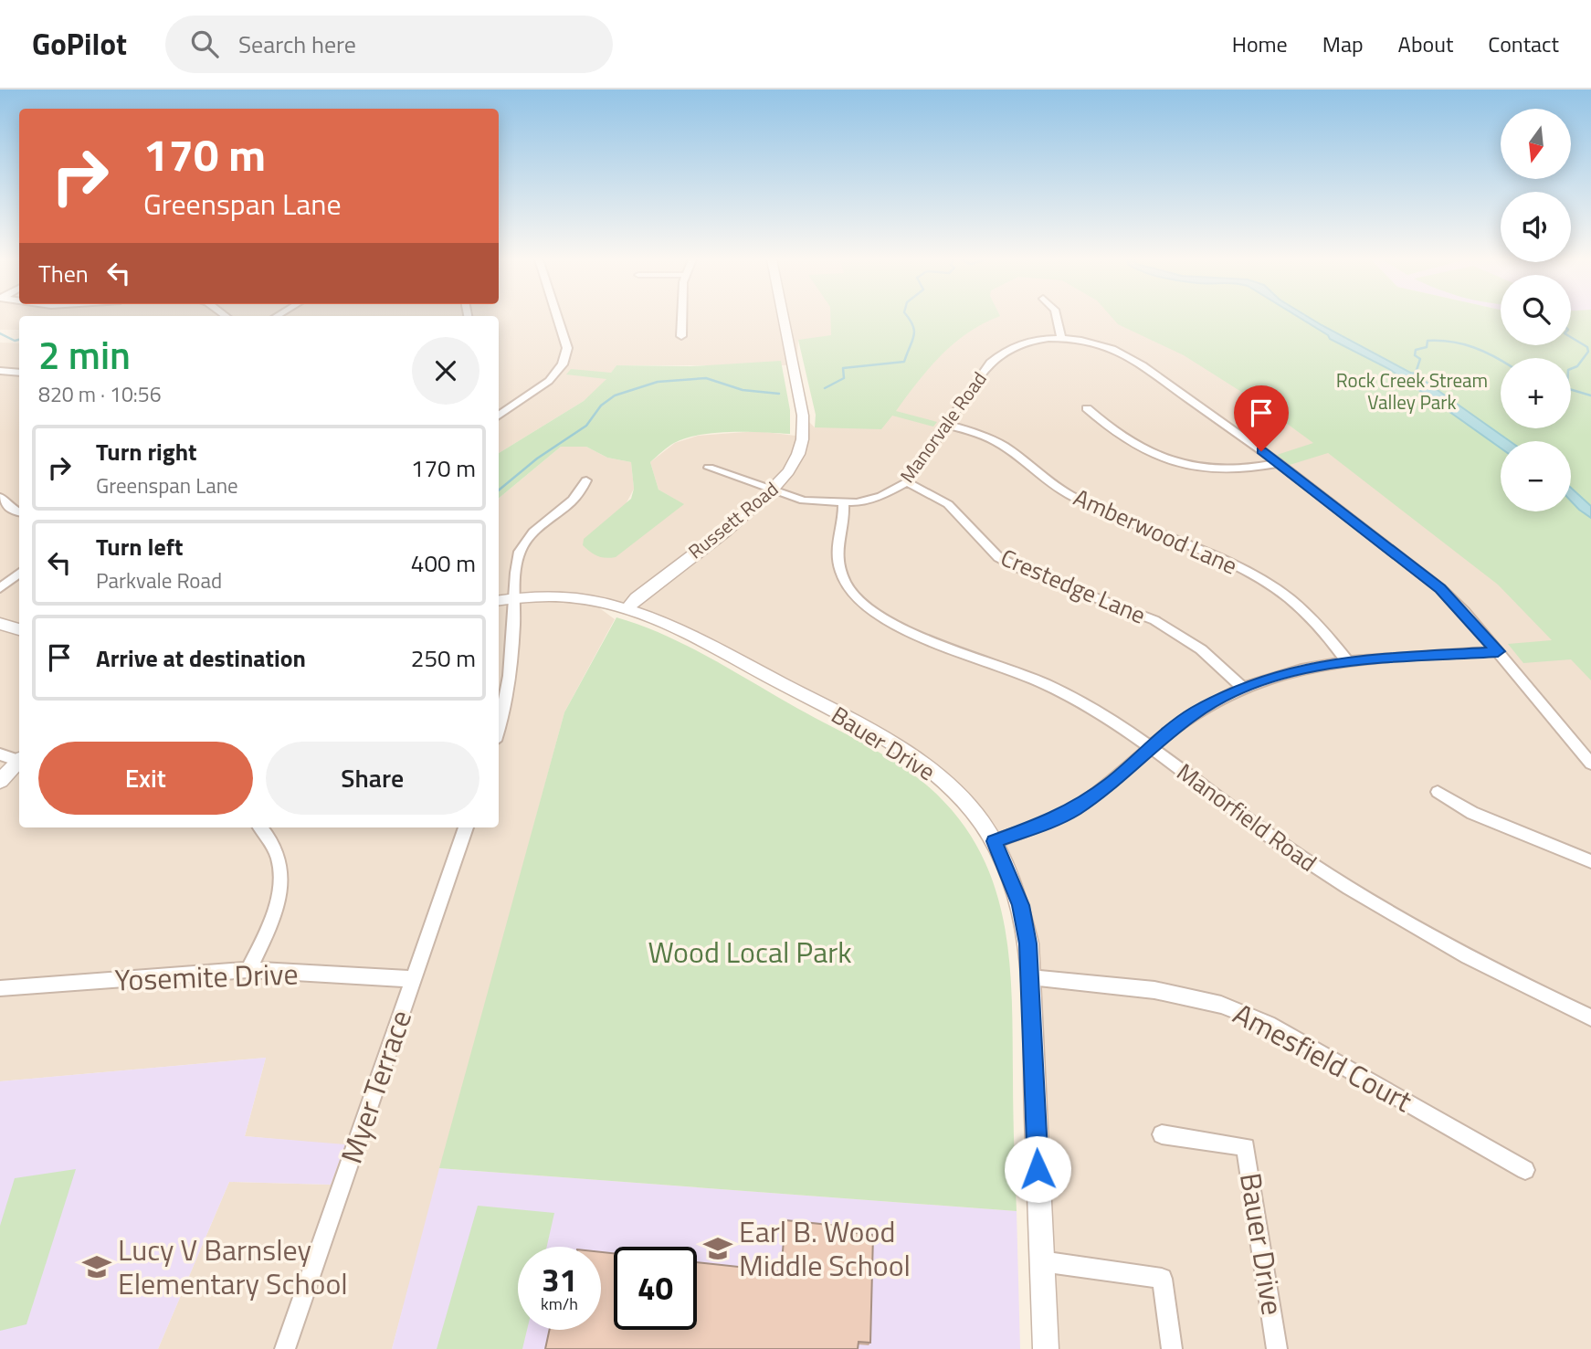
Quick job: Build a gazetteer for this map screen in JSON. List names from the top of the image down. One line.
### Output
{"streets":{"street":["Manorvale Road","Russett Road","Amberwood Lane","Crestedge Lane","Bauer Drive","Manorfield Road","Yosemite Drive","Amesfield Court","Myer Terrace"]},"crossings":[["Manorvale Road","Russett Road"],["Manorvale Road","Amberwood Lane"],["Manorvale Road","Crestedge Lane"],["Manorvale Road","Manorfield Road"],["Russett Road","Bauer Drive"],["Bauer Drive","Amesfield Court"],["Yosemite Drive","Myer Terrace"]],"parks":["Rock Creek Stream Valley Park","Wood Local Park"],"places":{"school or university":["Earl B. Wood Middle School","Lucy V Barnsley Elementary School"]},"north":"bottom","page":{"header":"GoPilot","search":"Search here","nav":["Home","Map","About","Contact"],"map_buttons":["+","−"],"turn":["170 m","Greenspan Lane"],"then":"Then","heading":["2 min","820 m · 10:56"],"list":[{"name":"Turn right","note":"Greenspan Lane","value":"170 m"},{"name":"Turn left","note":"Parkvale Road","value":"400 m"},{"name":"Arrive at destination","value":"250 m"}],"buttons":["Exit","Share"],"speed":"31 km/h","limit":"40"}}
